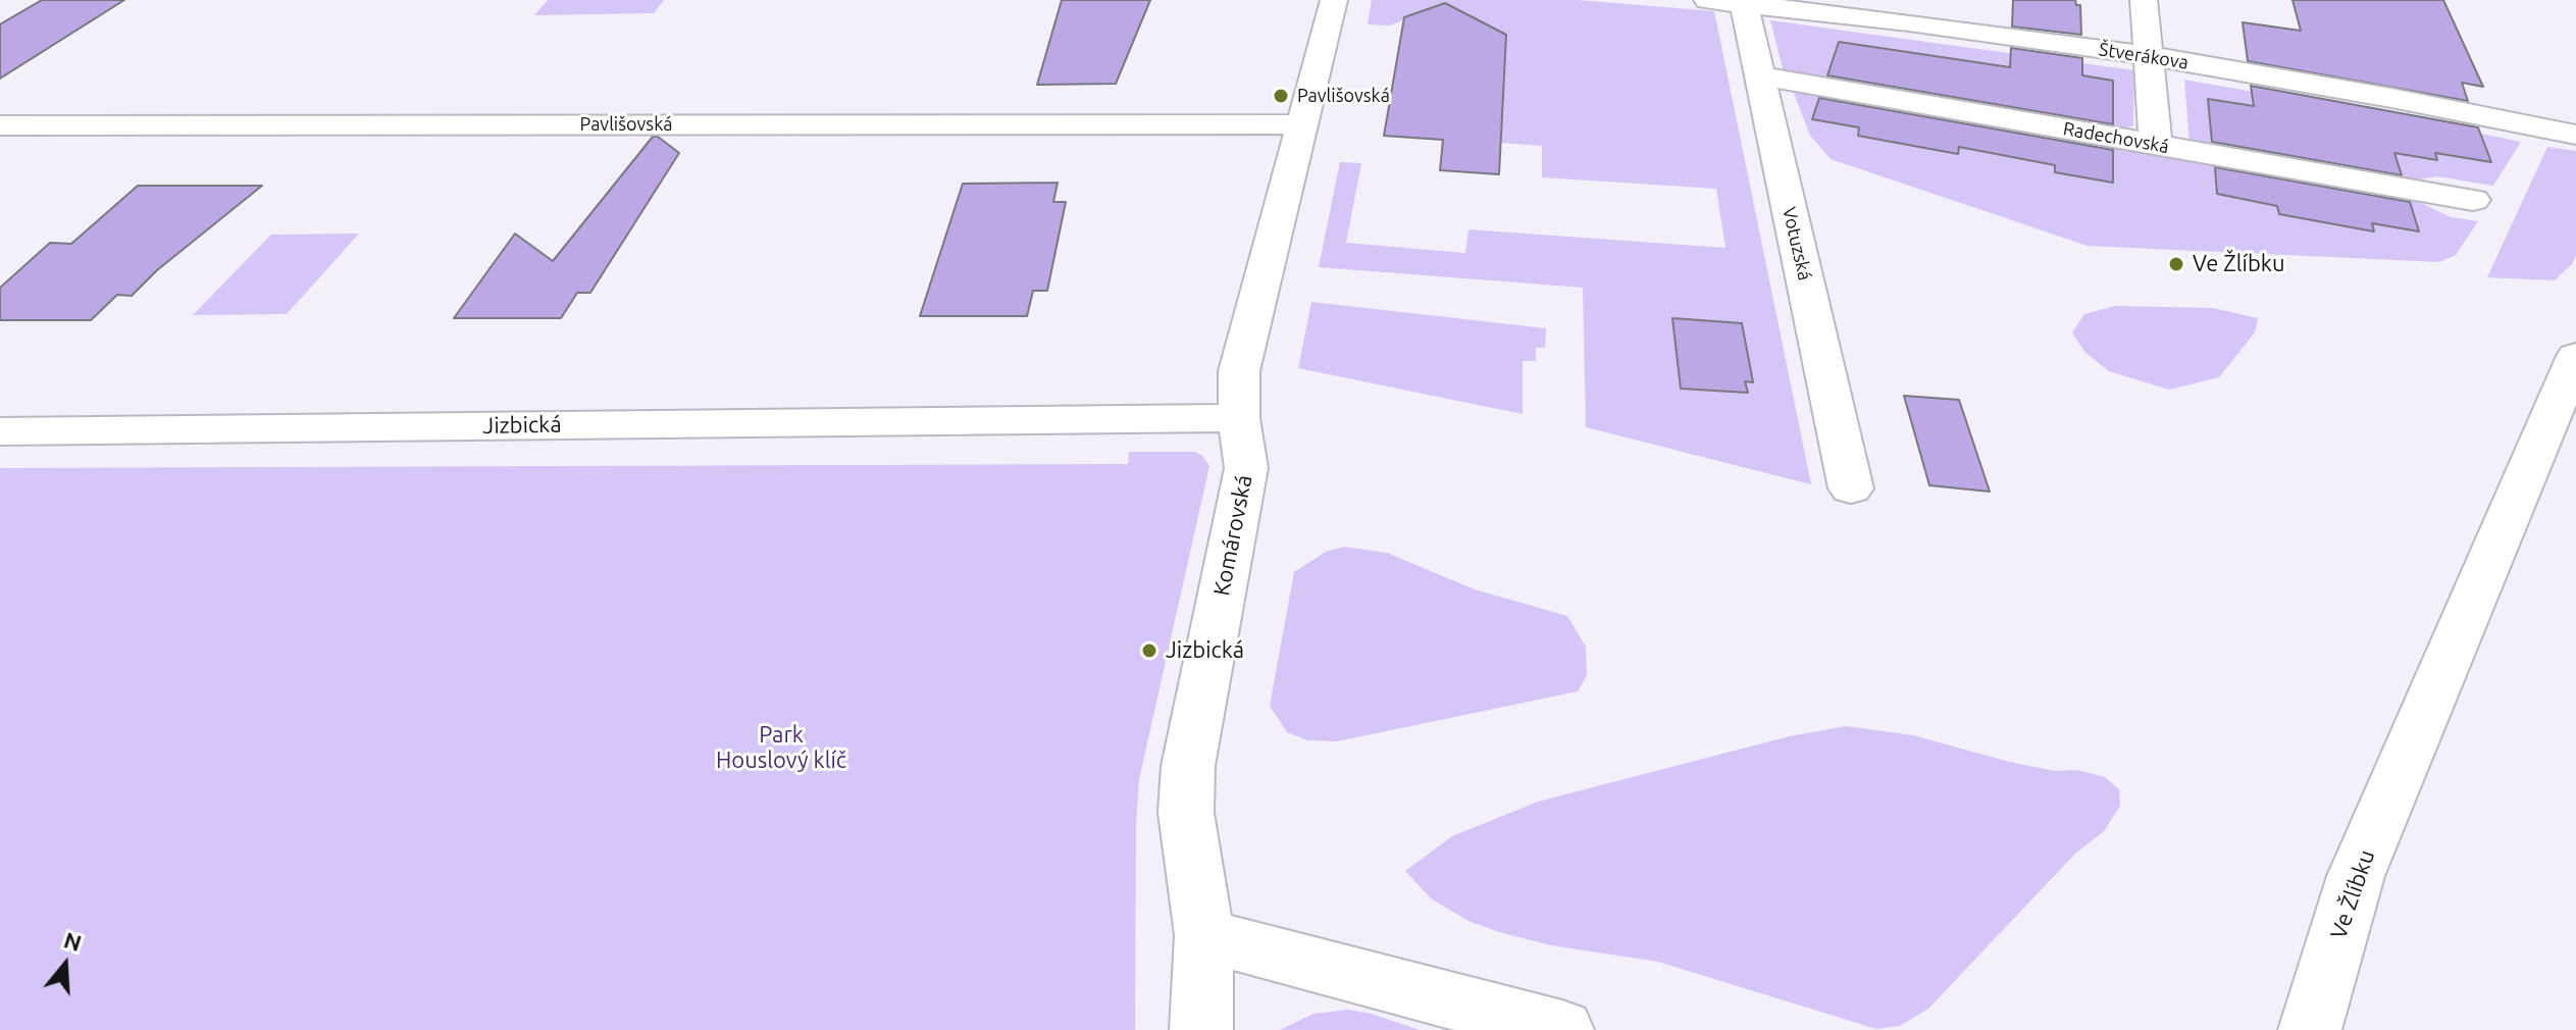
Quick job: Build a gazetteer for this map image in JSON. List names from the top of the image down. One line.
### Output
{"streets":{"street":["Štverákova","Pavlišovská","Radechovská","Votuzská","Jizbická","Komárovská","Ve Žlíbku"]},"crossings":[["Štverákova","Votuzská"],["Pavlišovská","Komárovská"],["Radechovská","Votuzská"],["Jizbická","Komárovská"]],"parks":["Park Houslový klíč"],"places":["Pavlišovská","Ve Žlíbku","Jizbická"],"north":"top"}
